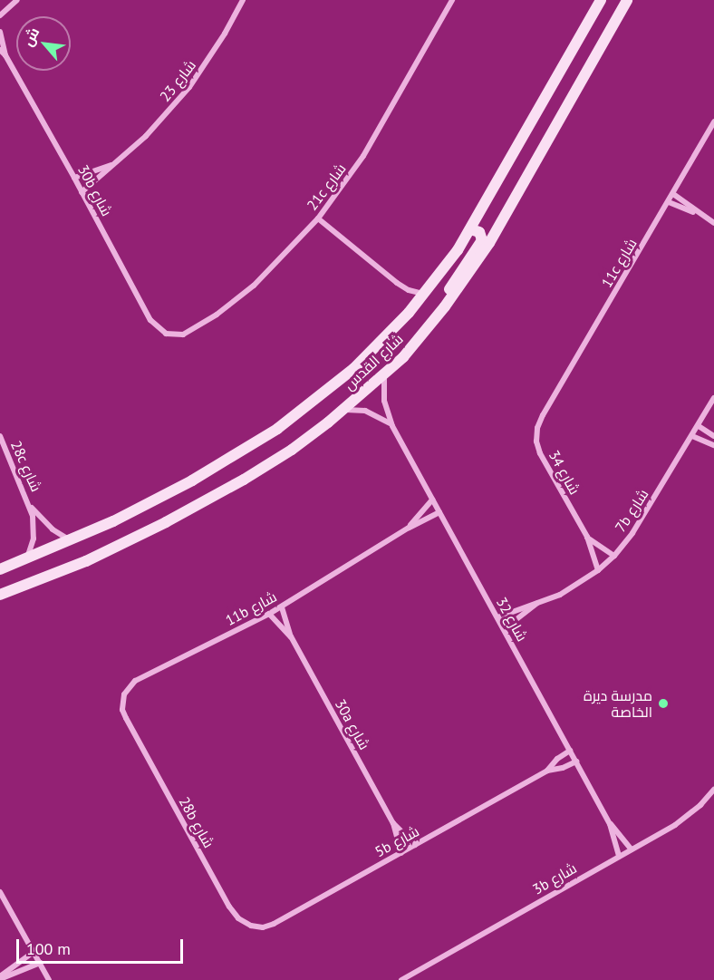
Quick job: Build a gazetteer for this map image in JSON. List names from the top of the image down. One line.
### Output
{"streets":{"main road":["شارع القدس"],"street":["شارع 23","21c شارع","30b شارع","11c شارع","28c شارع","شارع 34","7b شارع","11b شارع","شارع 32","30a شارع","28b شارع","5b شارع","3b شارع"]},"crossings":[["شارع 23","30b شارع"],["21c شارع","30b شارع"],["11c شارع","شارع 34"],["شارع القدس","28c شارع"],["شارع القدس","شارع 32"],["شارع 34","7b شارع"],["7b شارع","شارع 32"],["11b شارع","شارع 32"],["11b شارع","30a شارع"],["11b شارع","28b شارع"],["شارع 32","5b شارع"],["شارع 32","3b شارع"],["30a شارع","5b شارع"],["28b شارع","5b شارع"]],"places":["مدرسة ديرة الخاصة"],"scale_bar":"100 m","north":"top left"}
